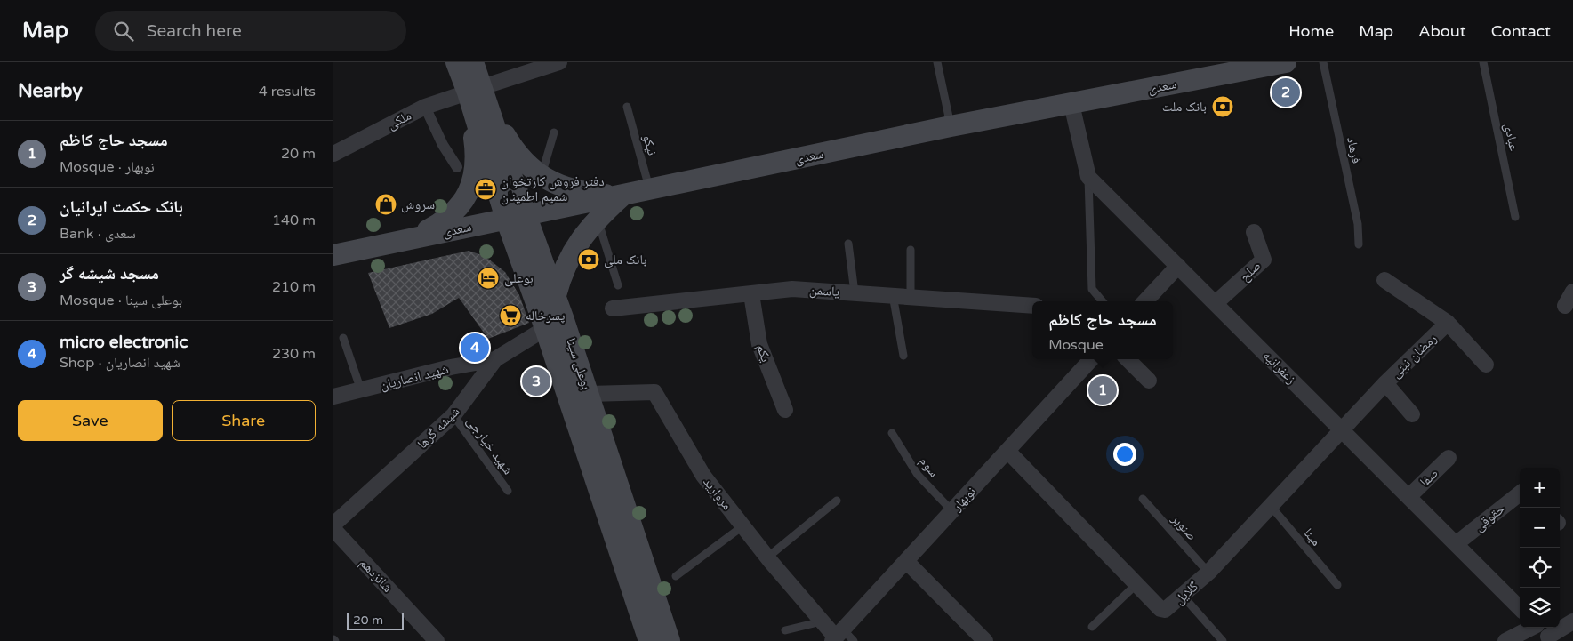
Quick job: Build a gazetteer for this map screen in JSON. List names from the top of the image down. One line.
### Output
{"streets":{"main road":["سعدی","بوعلی سینا"],"street":["ملکی","صلح","یاسمن","یکم","رمضان نبئی","زعفرانیه","شهید انصاریان","شیشه گرها","صفا","مروارید","نوبهار","حقوقی","شانزدهم","گلایل"],"lane":["عبادی","نیکو","فرهاد","شهید خیارجی","سوم","صنوبر","مینا"]},"crossings":[["سعدی","نیکو"],["سعدی","بوعلی سینا"],["ملکی","بوعلی سینا"],["صلح","زعفرانیه"],["یاسمن","یکم"],["رمضان نبئی","زعفرانیه"],["رمضان نبئی","گلایل"],["بوعلی سینا","شیشه گرها"],["بوعلی سینا","مروارید"],["زعفرانیه","صفا"],["زعفرانیه","حقوقی"],["زعفرانیه","گلایل"],["شهید انصاریان","شیشه گرها"],["شیشه گرها","شهید خیارجی"],["سوم","نوبهار"],["مروارید","نوبهار"],["نوبهار","گلایل"],["صنوبر","گلایل"],["مینا","گلایل"]],"places":{"bank":["بانک ملت","بانک ملی"],"office":["دفتر فروش کارتخوان شمیم اطمینان"],"shop":["سروش"],"hotel":["بوعلی"],"supermarket":["پسرخاله"]},"scale_bar":"20 m","page":{"header":"Map","search":"Search here","nav":["Home","Map","About","Contact"],"heading":["Nearby","4 results"],"pins":["2","4","3","1"],"list":[{"mark":"1","name":"مسجد حاج کاظم","note":"Mosque · نوبهار","value":"20 m"},{"mark":"2","name":"بانک حکمت ایرانیان","note":"Bank · سعدی","value":"140 m"},{"mark":"3","name":"مسجد شیشه گر","note":"Mosque · بوعلی سینا","value":"210 m"},{"mark":"4","name":"micro electronic","note":"Shop · شهید انصاریان","value":"230 m"}],"popup":["مسجد حاج کاظم","Mosque"],"buttons":["Save","Share"],"map_buttons":["+","−"],"scale":"20 m"}}
